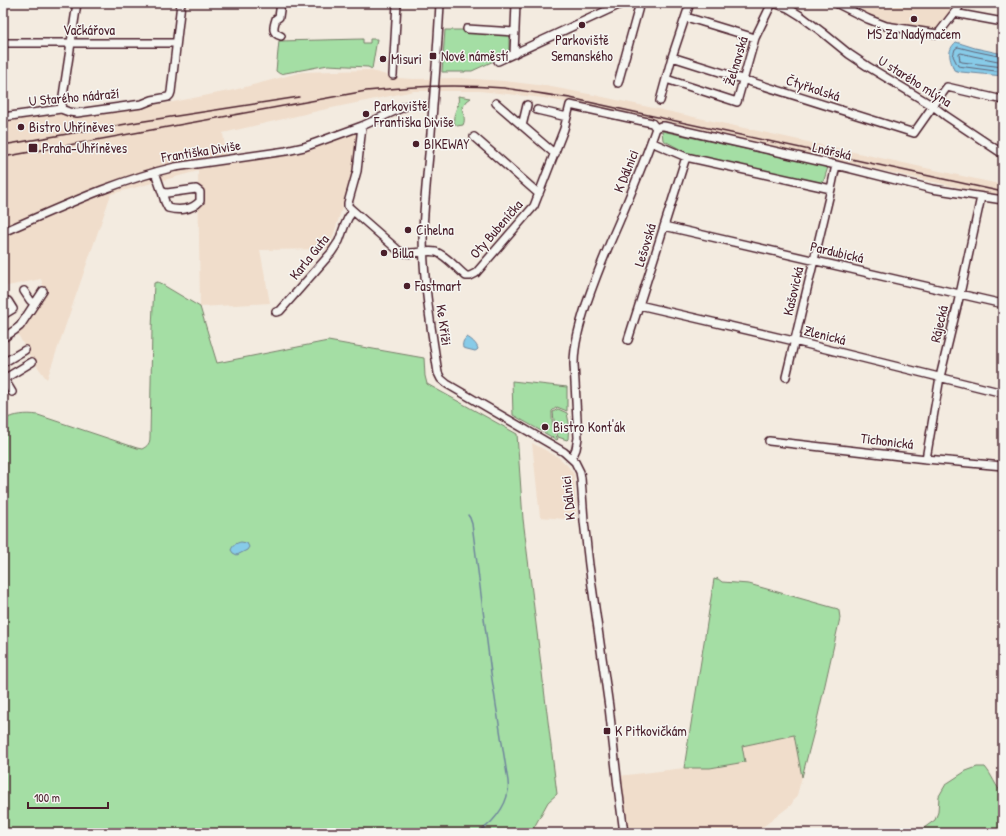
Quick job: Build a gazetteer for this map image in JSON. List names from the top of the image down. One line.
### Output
{"streets":{"street":["Vačkářova","Želnavská","U starého mlýna","Čtyřkolská","U Starého nádraží","Františka Diviše","Lnářská","K Dálnici","Oty Bubeníčka","Lešovská","Pardubická","Karla Guta","Kašovická","Rájecká","Ke Kříži","Zlenická","Tichonická"]},"crossings":[["Vačkářova","U Starého nádraží"],["Želnavská","U starého mlýna"],["Želnavská","Čtyřkolská"],["U starého mlýna","Čtyřkolská"],["Lnářská","K Dálnici"],["Lnářská","Kašovická"],["Lnářská","Rájecká"],["K Dálnici","Ke Kříži"],["Oty Bubeníčka","Ke Kříži"],["Lešovská","Pardubická"],["Lešovská","Zlenická"],["Pardubická","Kašovická"],["Pardubická","Rájecká"],["Kašovická","Zlenická"],["Rájecká","Zlenická"],["Rájecká","Tichonická"]],"places":{"other":["MŠ Za Nadýmačem","Parkoviště Semanského","Misuri","Parkoviště Františka Diviše","Bistro Uhříněves","BIKEWAY","Cihelna","Billa","Fastmart","Bistro Kont'ák"],"transit":["Nové náměstí","Praha-Uhříněves","K Pitkovičkám"]},"scale_bar":"100 m"}
